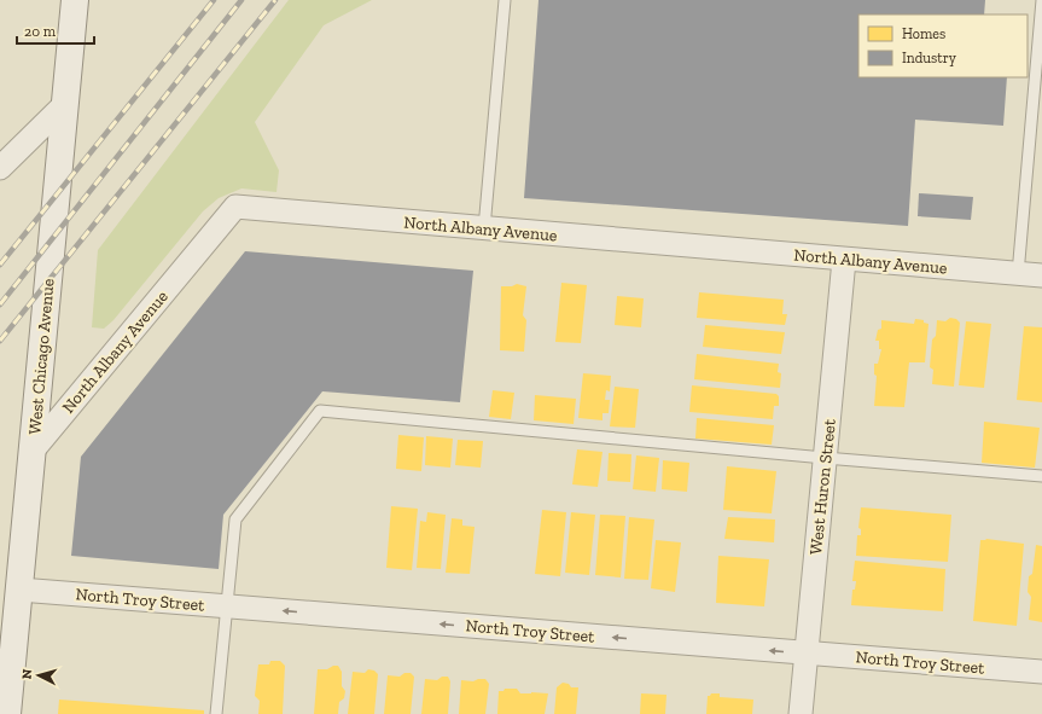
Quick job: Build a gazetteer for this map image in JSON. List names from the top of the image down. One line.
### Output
{"streets":{"main road":["West Chicago Avenue"],"street":["North Albany Avenue","West Huron Street","North Troy Street"]},"crossings":[["North Albany Avenue","West Chicago Avenue"],["North Albany Avenue","West Huron Street"],["West Chicago Avenue","North Troy Street"],["West Huron Street","North Troy Street"]],"one_way":["North Troy Street"],"legend":["Homes","Industry"],"scale_bar":"20 m","north":"left"}
